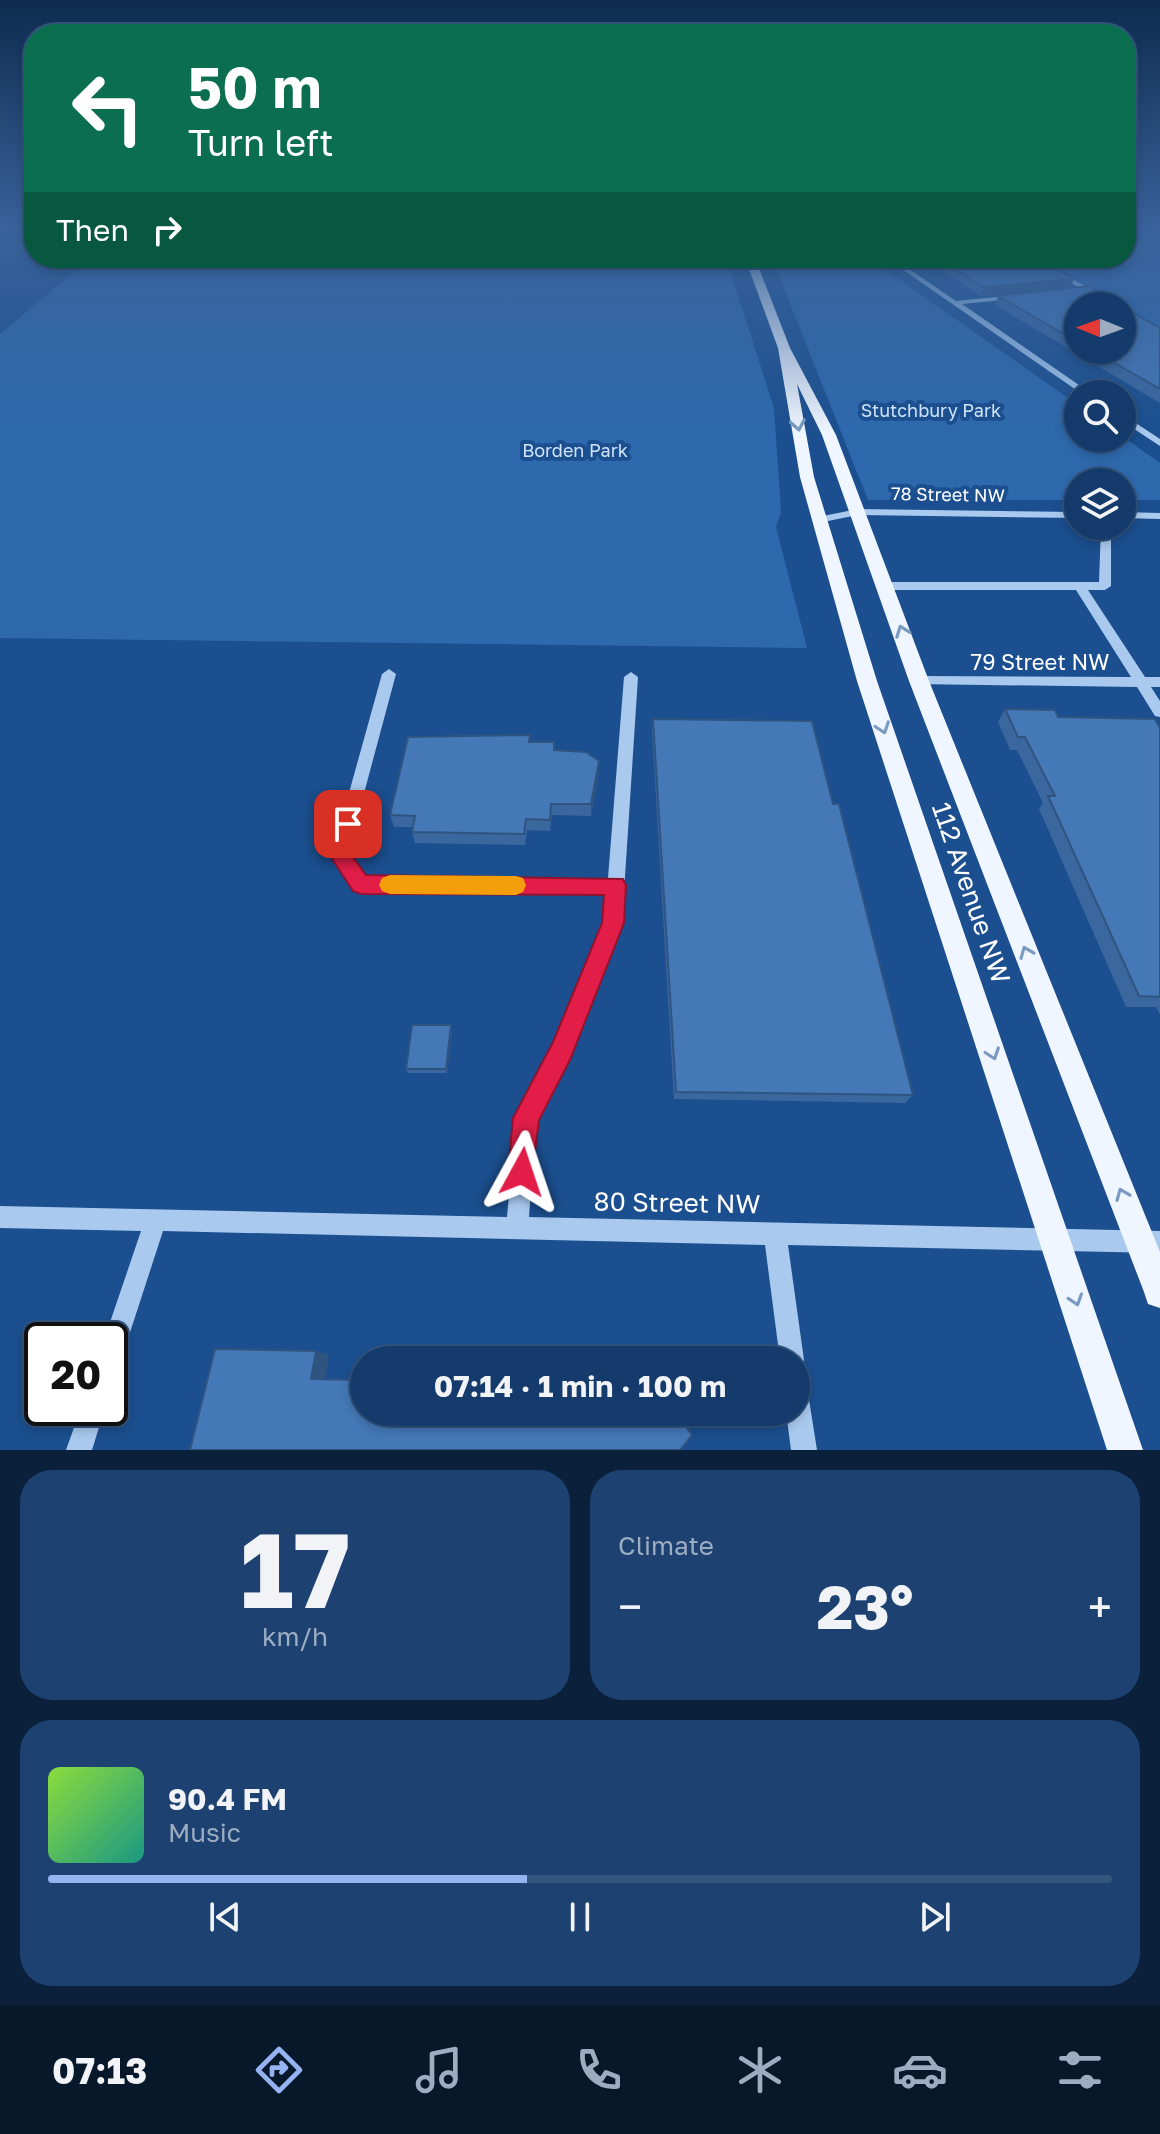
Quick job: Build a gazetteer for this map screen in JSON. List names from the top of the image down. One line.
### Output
{"streets":{"main road":["112 Avenue NW"],"street":["78 Street NW","79 Street NW","80 Street NW"]},"crossings":[["78 Street NW","112 Avenue NW"],["79 Street NW","112 Avenue NW"],["112 Avenue NW","80 Street NW"]],"parks":["Stutchbury Park","Borden Park"],"north":"left","page":{"turn":["50 m","Turn left"],"then":"Then","limit":"20","trip":"07:14 · 1 min · 100 m","tile":[["17","km/h"],"Climate"],"heat":["−","23°","+"],"song":["90.4 FM","Music"],"tabs":"07:13"}}
